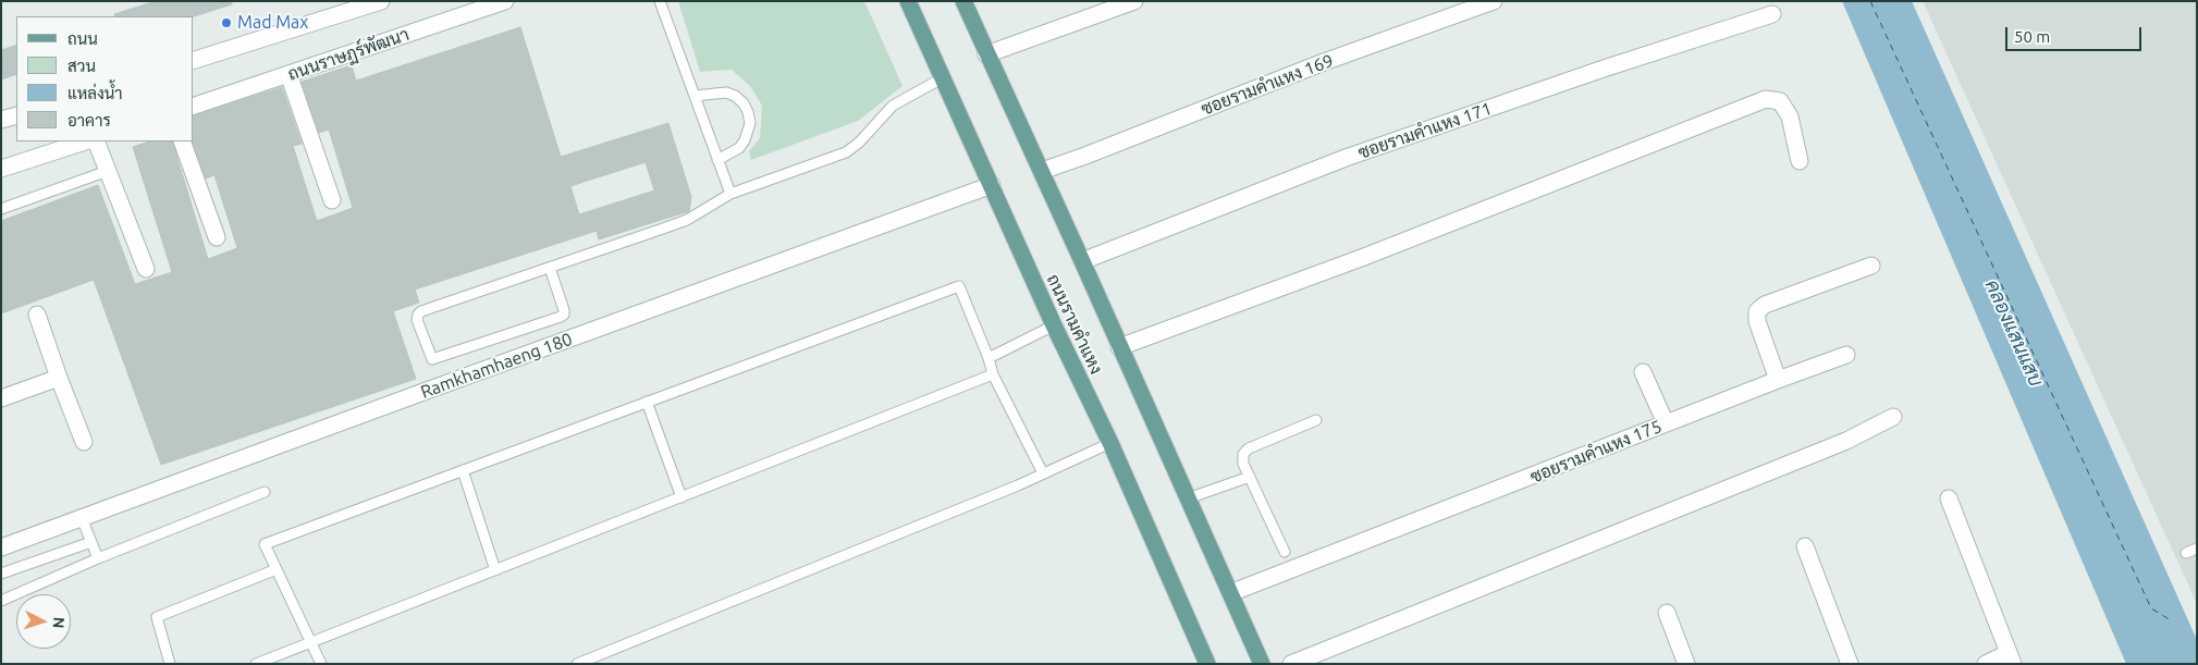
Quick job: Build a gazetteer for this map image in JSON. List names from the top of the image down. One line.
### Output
{"streets":{"main road":["ถนนรามคำแหง"],"street":["ถนนราษฏร์พัฒนา","ซอยรามคำแหง 169","ซอยรามคำแหง 171","Ramkhamhaeng 180","ซอยรามคำแหง 175"]},"crossings":[["ซอยรามคำแหง 169","ถนนรามคำแหง"],["ซอยรามคำแหง 171","ถนนรามคำแหง"],["ถนนรามคำแหง","Ramkhamhaeng 180"],["ถนนรามคำแหง","ซอยรามคำแหง 175"]],"water":["คลองแสนแสบ"],"places":["Mad Max"],"legend":["ถนน","สวน","แหล่งน้ำ","อาคาร"],"scale_bar":"50 m","north":"right"}
